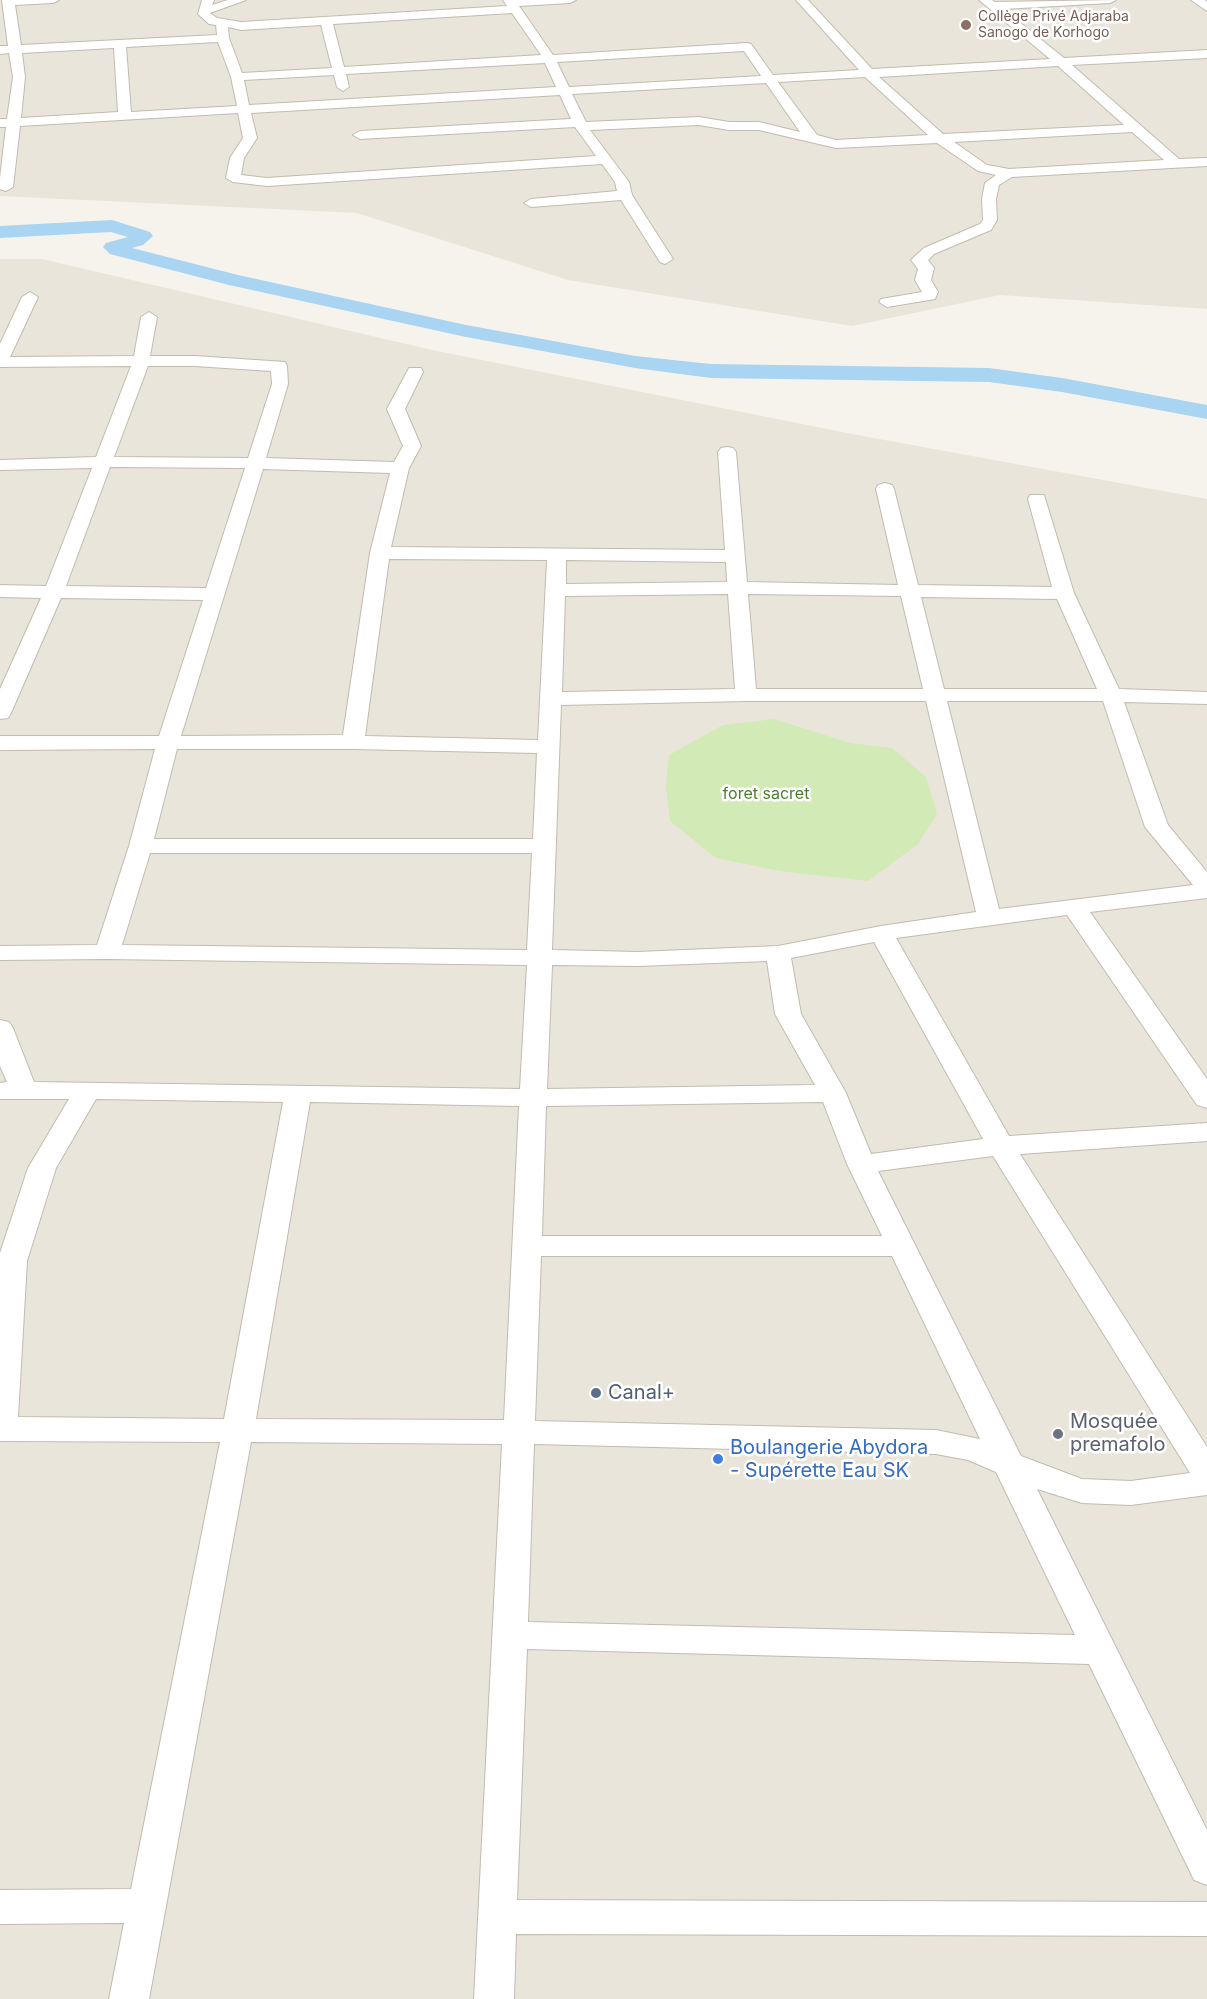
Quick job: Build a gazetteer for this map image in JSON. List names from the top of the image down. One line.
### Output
{"parks":["foret sacret"],"places":["Collège Privé Adjaraba Sanogo de Korhogo","Canal+","Mosquée premafolo","Boulangerie Abydora - Supérette Eau SK"]}
